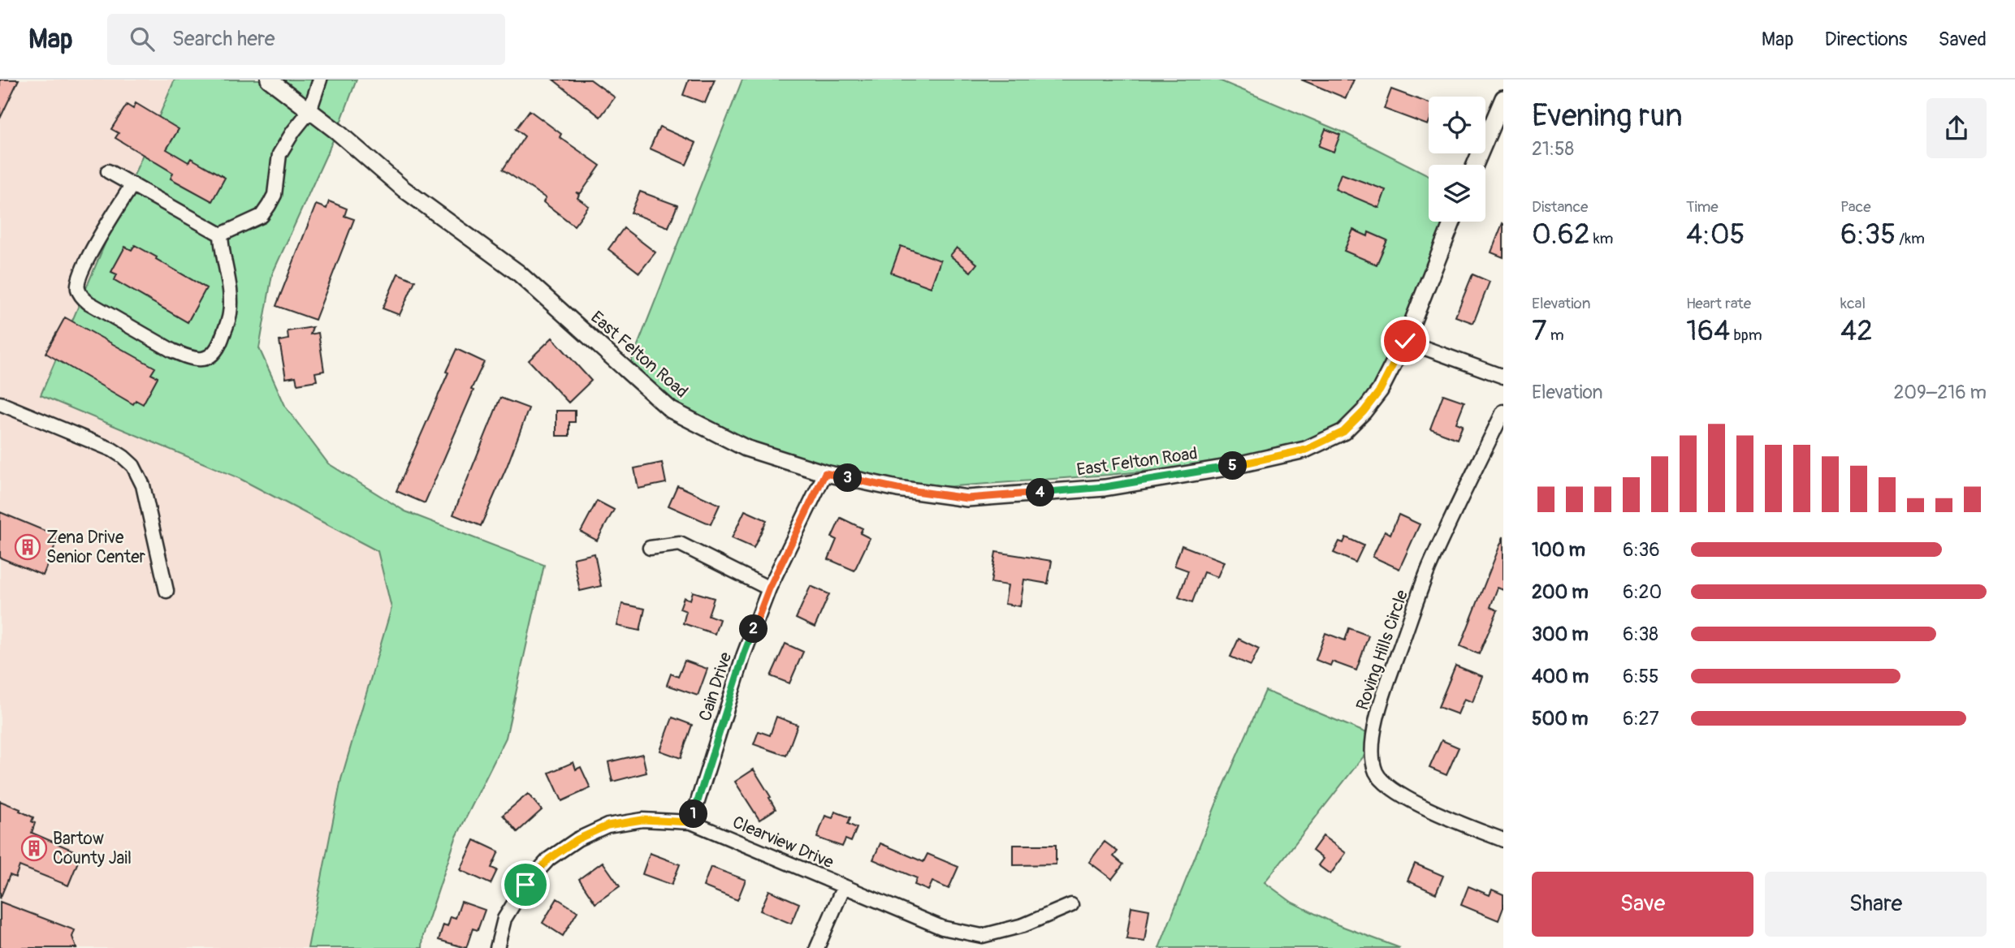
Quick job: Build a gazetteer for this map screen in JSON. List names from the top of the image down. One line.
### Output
{"streets":{"street":["East Felton Road","Roving Hills Circle","Cain Drive","Clearview Drive"]},"crossings":[["East Felton Road","Cain Drive"],["Cain Drive","Clearview Drive"]],"places":{"building":["Zena Drive Senior Center","Bartow County Jail"]},"page":{"header":"Map","search":"Search here","nav":["Map","Directions","Saved"],"heading":["Evening run","21:58"],"stats":[["Distance","0.62 km"],["Time","4:05"],["Pace","6:35 /km"],["Elevation","7 m"],["Heart rate","164 bpm"],["kcal","42"]],"chart":["Elevation","209–216 m"],"pins":["5","3","4","2","1"],"list":[{"name":"100 m","note":"6:36"},{"name":"200 m","note":"6:20"},{"name":"300 m","note":"6:38"},{"name":"400 m","note":"6:55"},{"name":"500 m","note":"6:27"}],"buttons":["Save","Share"]}}
